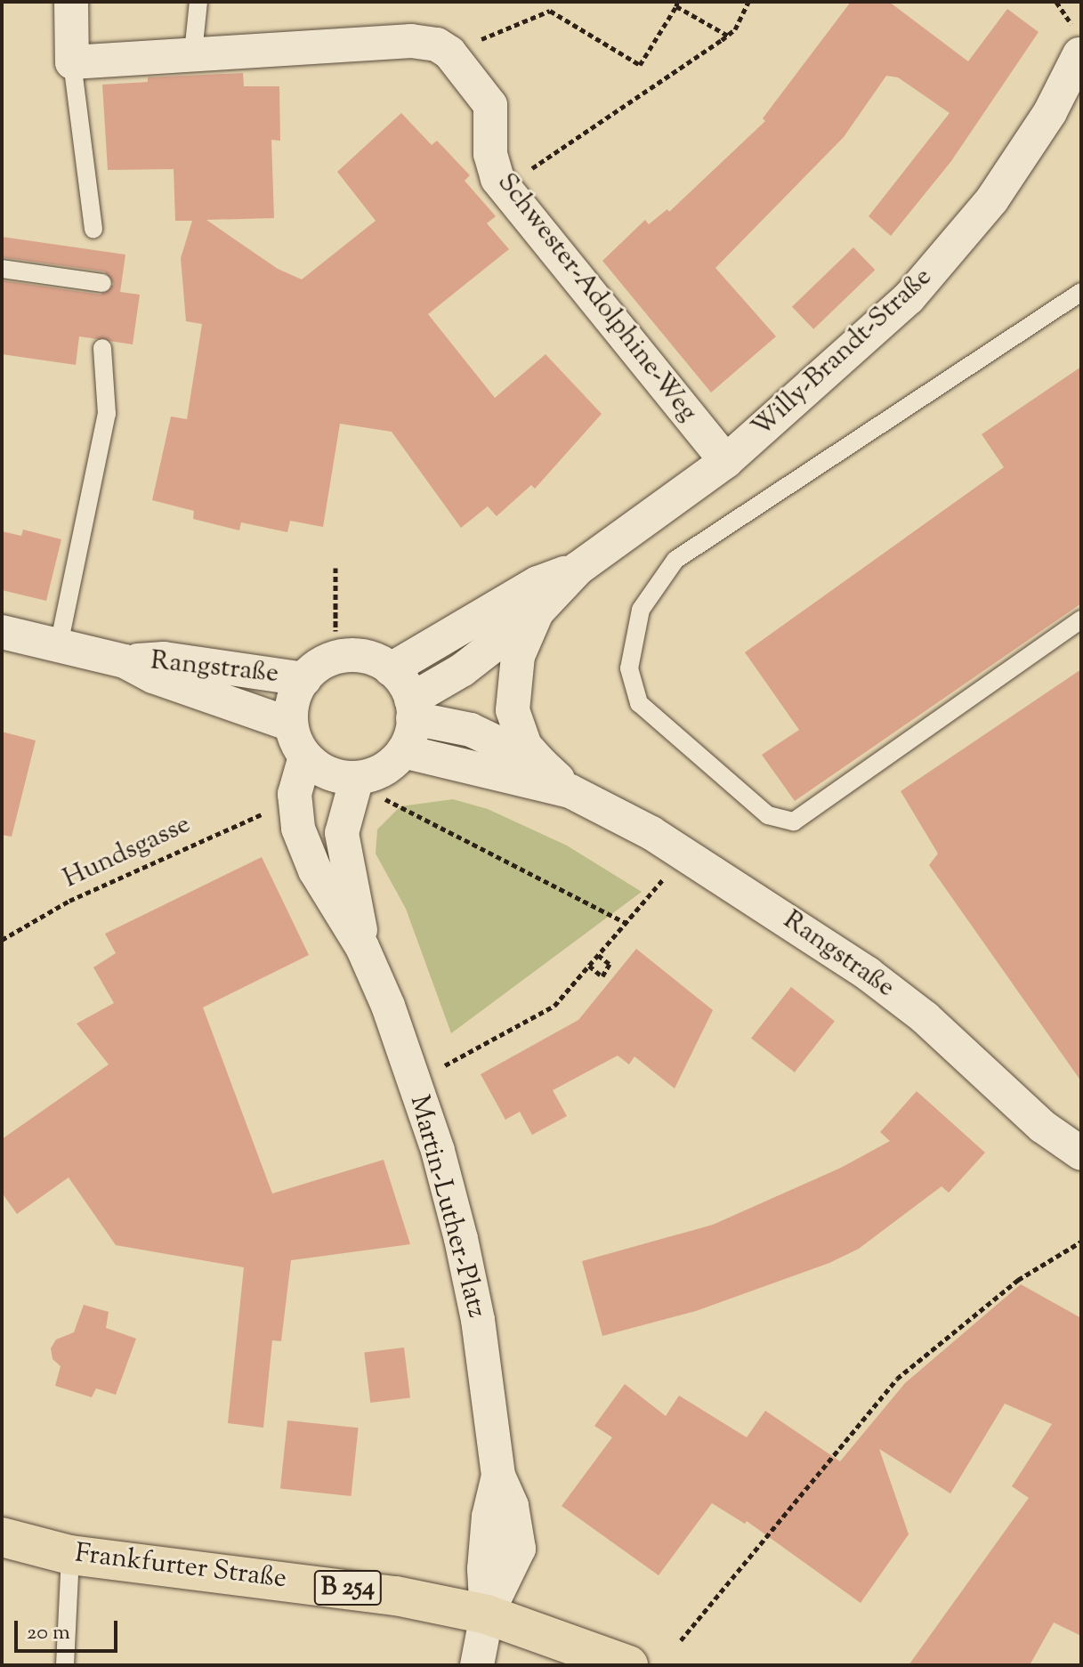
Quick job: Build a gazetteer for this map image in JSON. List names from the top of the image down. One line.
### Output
{"streets":{"main road":["Frankfurter Straße","B 254"],"street":["Schwester-Adolphine-Weg","Willy-Brandt-Straße","Rangstraße","Martin-Luther-Platz"],"path":["Hundsgasse"]},"crossings":[["Schwester-Adolphine-Weg","Willy-Brandt-Straße"],["Willy-Brandt-Straße","Rangstraße"],["Willy-Brandt-Straße","Martin-Luther-Platz"],["Rangstraße","Martin-Luther-Platz"],["Martin-Luther-Platz","Frankfurter Straße"]],"scale_bar":"20 m"}
